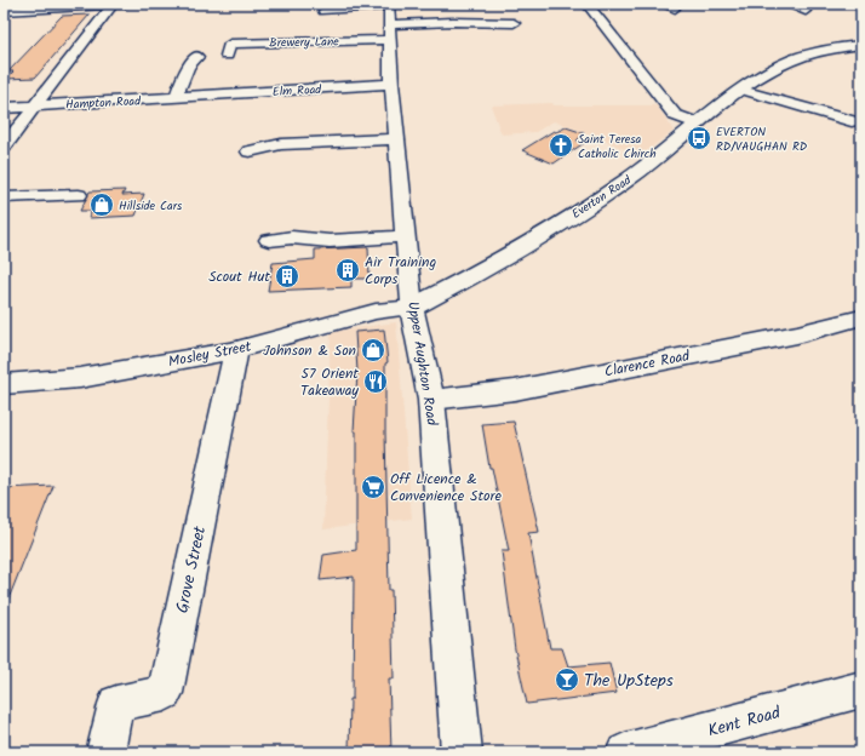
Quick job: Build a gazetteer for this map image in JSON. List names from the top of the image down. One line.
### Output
{"streets":{"main road":["Everton Road","Upper Aughton Road"],"street":["Brewery Lane","Elm Road","Hampton Road","Mosley Street","Clarence Road","Grove Street","Kent Road"]},"crossings":[["Brewery Lane","Upper Aughton Road"],["Elm Road","Hampton Road"],["Elm Road","Upper Aughton Road"],["Everton Road","Mosley Street"],["Everton Road","Upper Aughton Road"],["Mosley Street","Upper Aughton Road"],["Mosley Street","Grove Street"],["Upper Aughton Road","Clarence Road"]],"places":{"bus stop":["EVERTON RD/VAUGHAN RD"],"church":["Saint Teresa Catholic Chirch"],"shop":["Hillside Cars","Johnson & Son"],"building":["Air Training Corps","Scout Hut"],"restaurant":["57 Orient Takeaway"],"supermarket":["Off Licence & Convenience Store"],"bar":["The UpSteps"]}}
